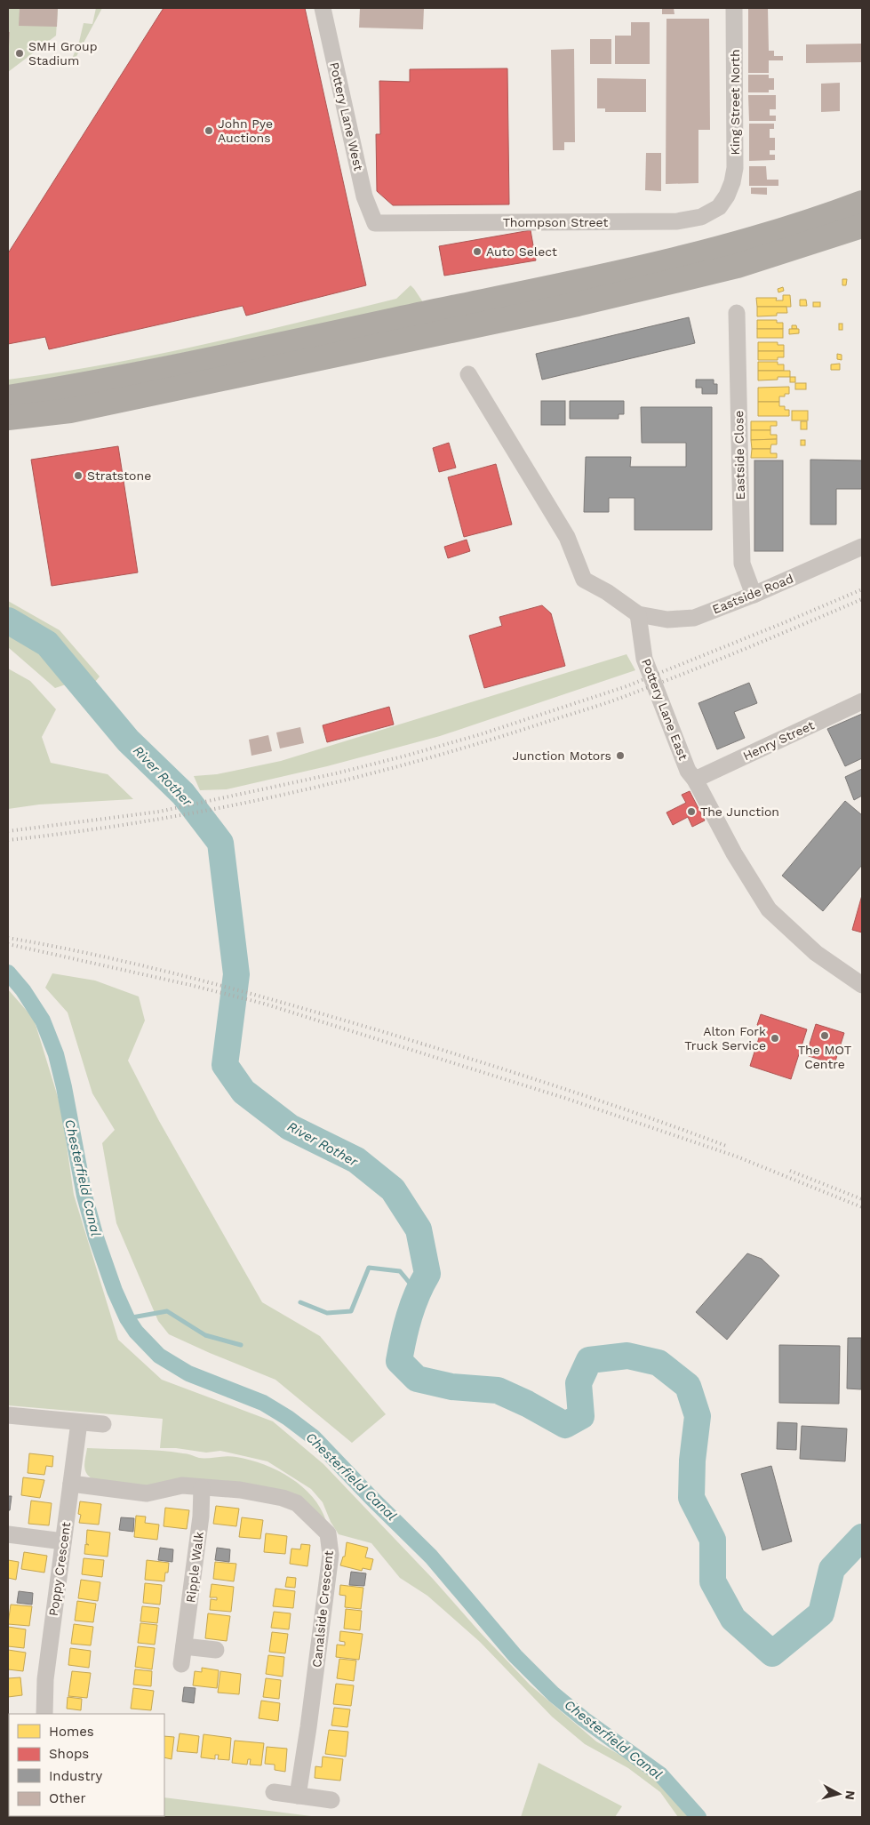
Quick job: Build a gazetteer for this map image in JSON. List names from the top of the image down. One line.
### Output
{"streets":{"street":["King Street North","Pottery Lane West","Thompson Street","Eastside Close","Eastside Road","Pottery Lane East","Henry Street","Ripple Walk","Poppy Crescent","Canalside Crescent"]},"crossings":[["King Street North","Thompson Street"],["Pottery Lane West","Thompson Street"],["Eastside Close","Eastside Road"],["Eastside Road","Pottery Lane East"],["Pottery Lane East","Henry Street"],["Ripple Walk","Canalside Crescent"],["Poppy Crescent","Canalside Crescent"]],"water":["River Rother","Chesterfield Canal"],"places":["SMH Group Stadium","John Pye Auctions","Auto Select","Stratstone","Junction Motors","The Junction","The MOT Centre","Alton Fork Truck Service"],"legend":["Homes","Shops","Industry","Other"],"north":"right"}
